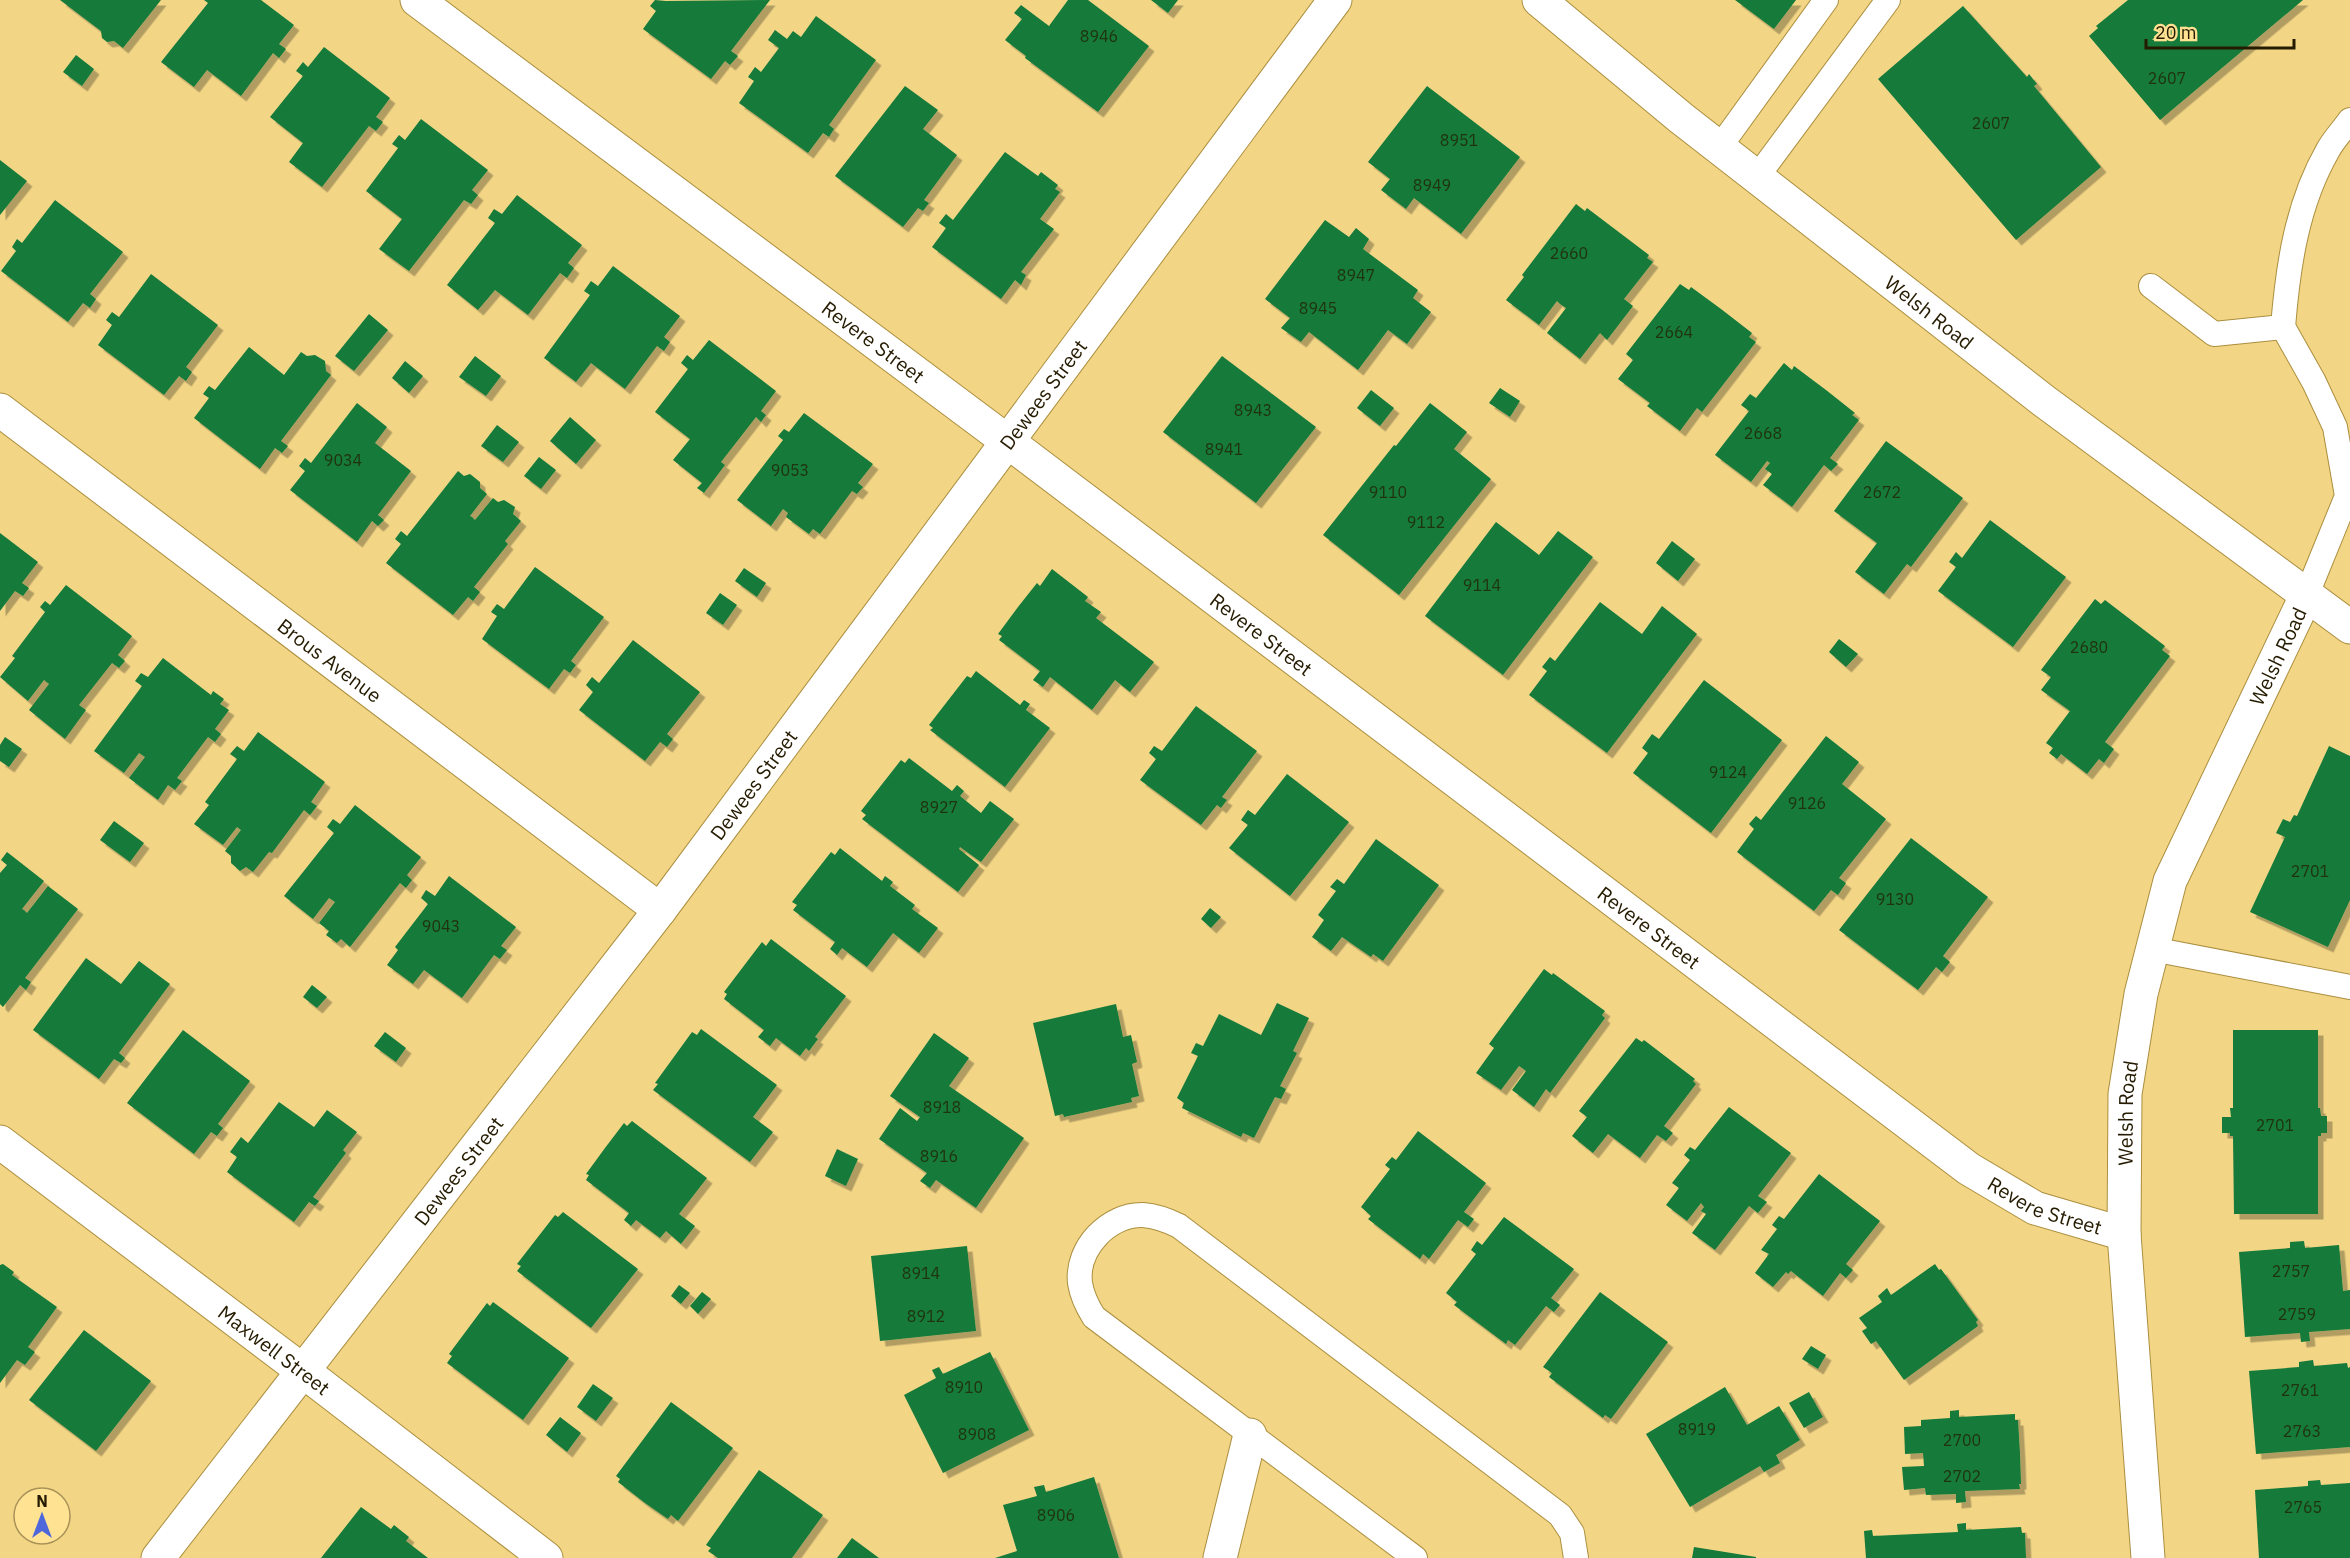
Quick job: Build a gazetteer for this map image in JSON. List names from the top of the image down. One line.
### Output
{"streets":{"street":["Welsh Road","Revere Street","Dewees Street","Brous Avenue","Maxwell Street"]},"crossings":[["Welsh Road","Revere Street"],["Revere Street","Dewees Street"],["Dewees Street","Brous Avenue"],["Dewees Street","Maxwell Street"]],"house_numbers":["8946","2607","2607","8951","8949","2660","8947","8945","2664","8943","2668","8941","9034","9053","9110","2672","9112","9114","2680","9124","9126","8927","2701","9130","9043","8918","2701","8916","2757","8914","2759","8912","8910","2761","8919","2763","8908","2700","2702","2765","8906"],"scale_bar":"20 m","north":"top"}
